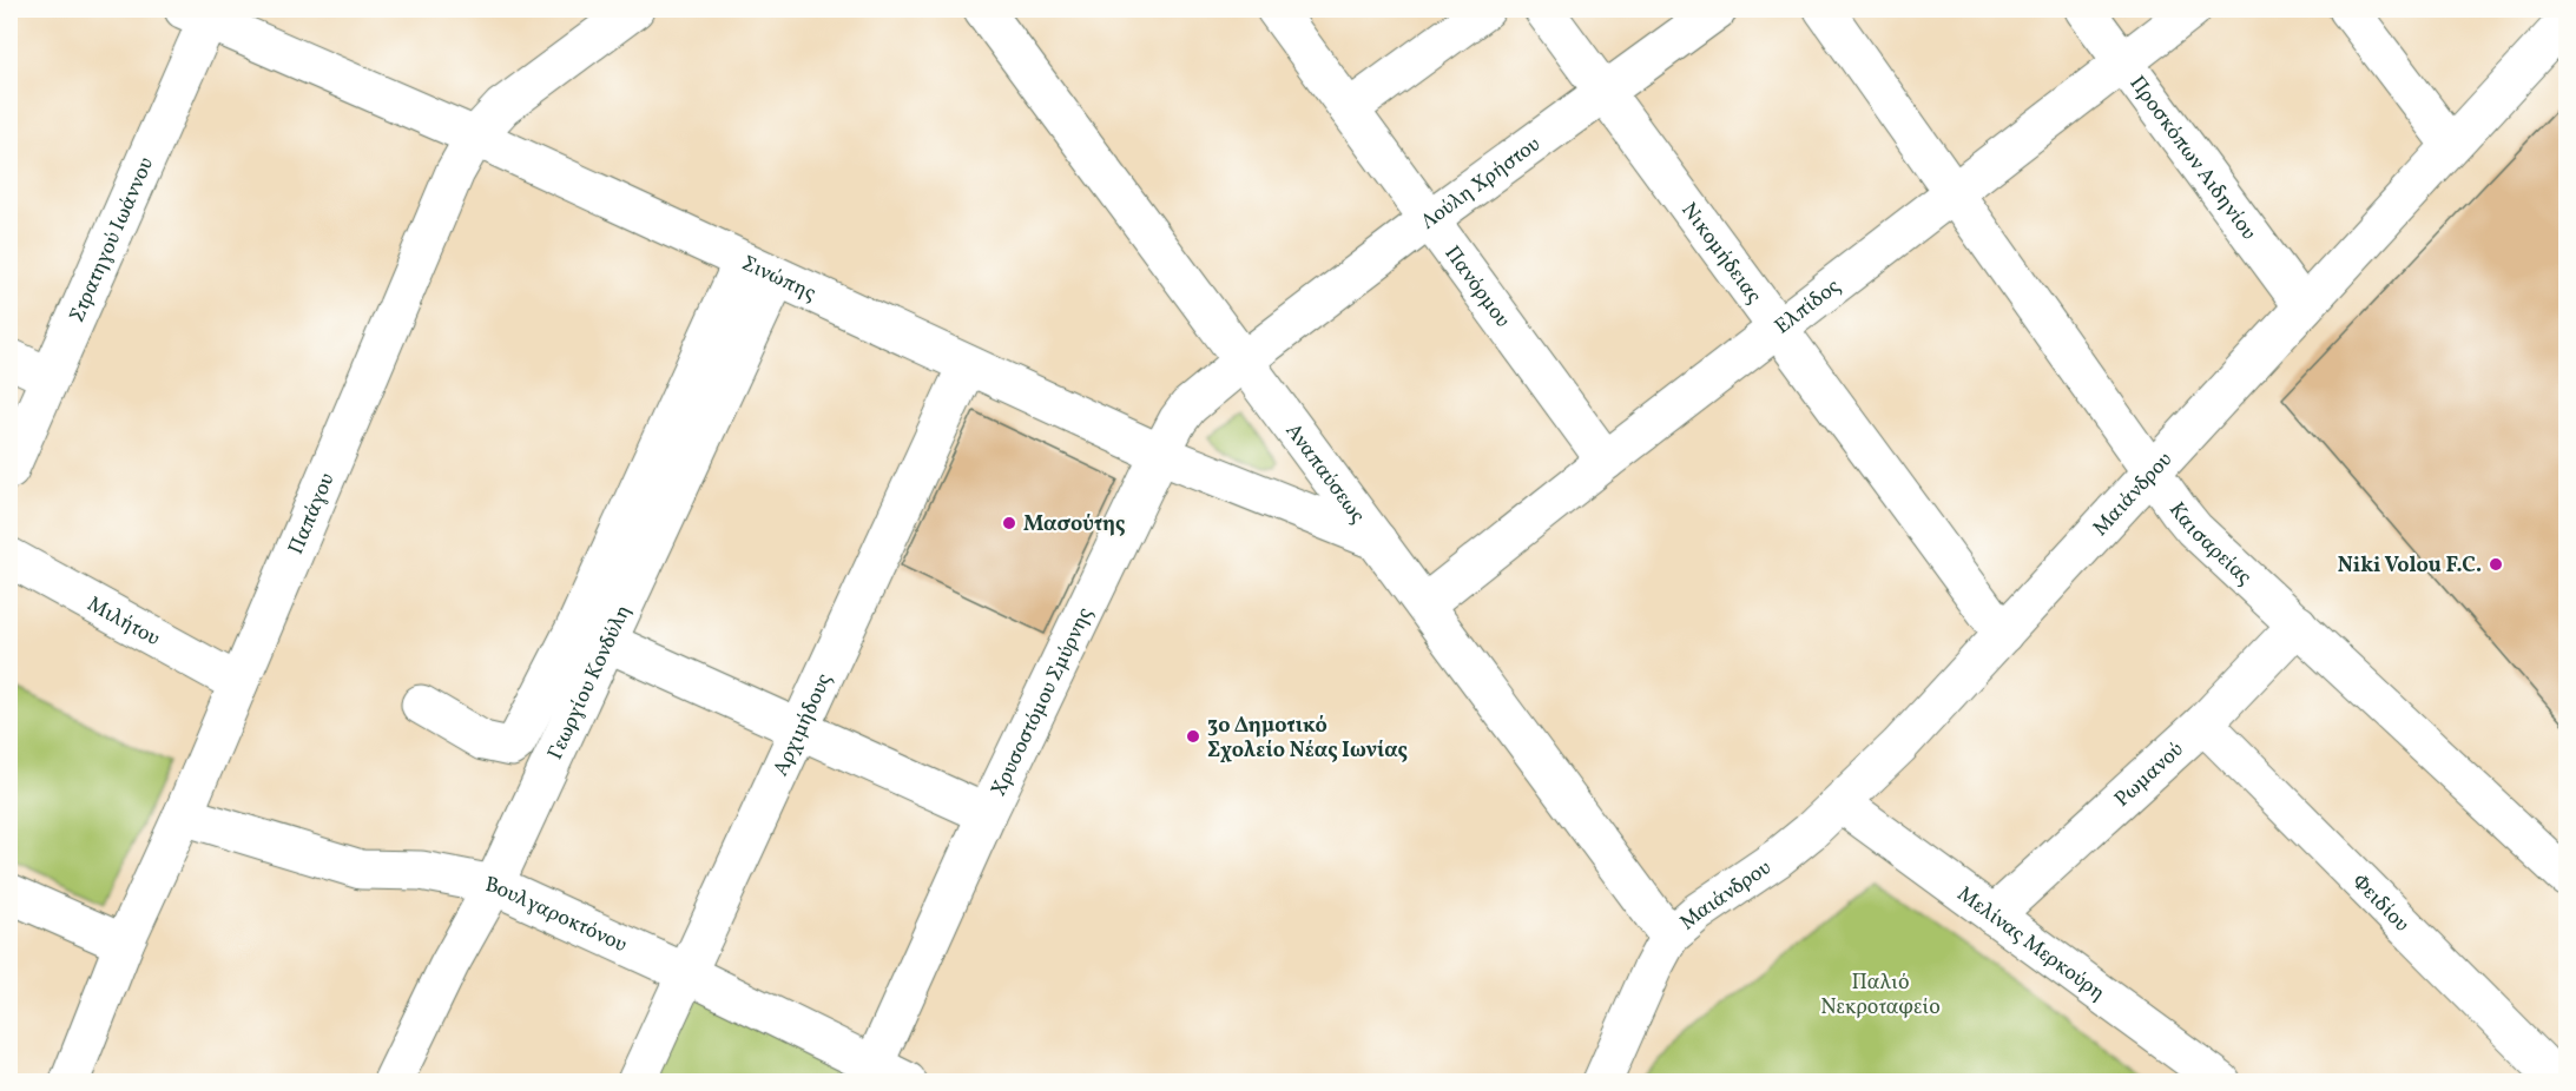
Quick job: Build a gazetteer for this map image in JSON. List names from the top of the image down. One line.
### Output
{"streets":{"street":["Προσκόπων Αιδηνίου","Λούλη Χρήστου","Στρατηγού Ιωάννου","Νικομήδειας","Σινώπης","Πανόρμου","Ελπίδος","Αναπαύσεως","Μαιάνδρου","Παπάγου","Καισαρείας","Μιλήτου","Γεωργίου Κονδύλη","Χρυσοστόμου Σμύρνης","Αρχιμήδους","Ρωμανού","Φειδίου","Βουλγαροκτόνου","Μελίνας Μερκούρη"]},"crossings":[["Προσκόπων Αιδηνίου","Ελπίδος"],["Προσκόπων Αιδηνίου","Μαιάνδρου"],["Λούλη Χρήστου","Νικομήδειας"],["Λούλη Χρήστου","Πανόρμου"],["Λούλη Χρήστου","Αναπαύσεως"],["Λούλη Χρήστου","Χρυσοστόμου Σμύρνης"],["Στρατηγού Ιωάννου","Σινώπης"],["Νικομήδειας","Ελπίδος"],["Νικομήδειας","Μαιάνδρου"],["Σινώπης","Αναπαύσεως"],["Σινώπης","Παπάγου"],["Σινώπης","Γεωργίου Κονδύλη"],["Σινώπης","Χρυσοστόμου Σμύρνης"],["Σινώπης","Αρχιμήδους"],["Πανόρμου","Ελπίδος"],["Ελπίδος","Αναπαύσεως"],["Ελπίδος","Καισαρείας"],["Αναπαύσεως","Μαιάνδρου"],["Αναπαύσεως","Χρυσοστόμου Σμύρνης"],["Μαιάνδρου","Καισαρείας"],["Μαιάνδρου","Μελίνας Μερκούρη"],["Παπάγου","Μιλήτου"],["Παπάγου","Βουλγαροκτόνου"],["Καισαρείας","Ρωμανού"],["Γεωργίου Κονδύλη","Βουλγαροκτόνου"],["Χρυσοστόμου Σμύρνης","Βουλγαροκτόνου"],["Αρχιμήδους","Βουλγαροκτόνου"],["Ρωμανού","Φειδίου"],["Ρωμανού","Μελίνας Μερκούρη"]],"parks":["Παλιό Νεκροταφείο"],"places":["Μασούτης","Niki Volou F.C.","3ο Δημοτικό Σχολείο Νέας Ιωνίας"]}
